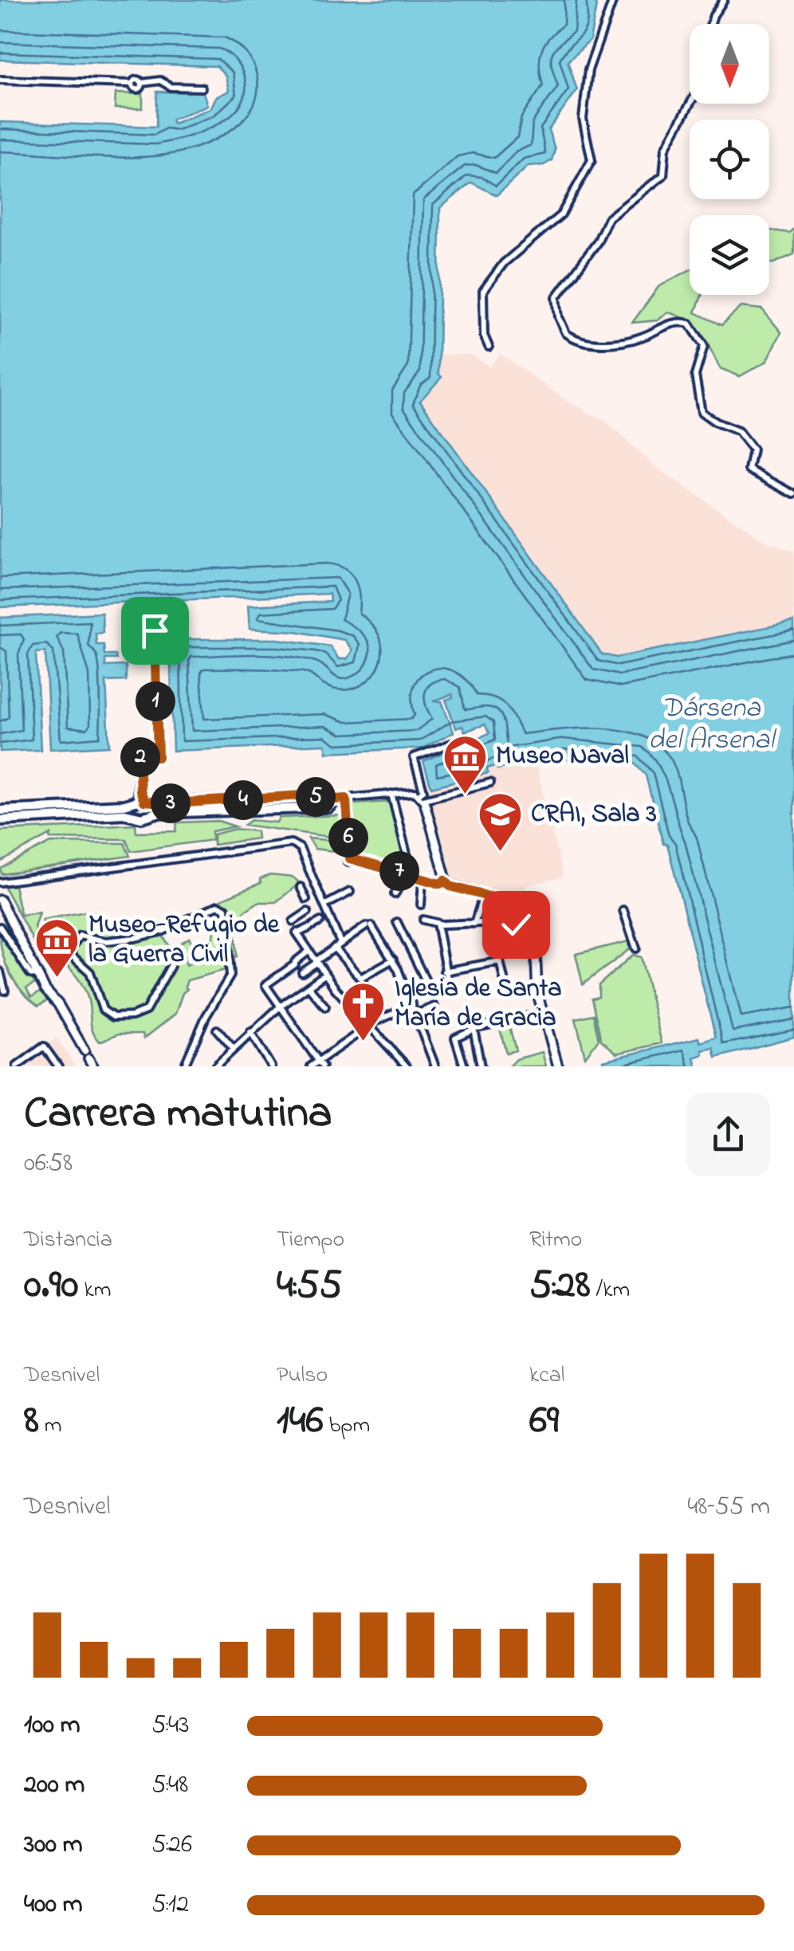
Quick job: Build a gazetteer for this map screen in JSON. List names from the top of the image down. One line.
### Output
{"water":["Dársena del Arsenal"],"places":{"museum":["Museo Naval","Museo-Refugio de la Guerra Civil"],"school or university":["CRAI, Sala 3"],"church":["Iglesia de Santa María de Gracia"]},"north":"bottom","page":{"pins":["1","2","5","4","3","6","7"],"heading":["Carrera matutina","06:58"],"stats":[["Distancia","0.90 km"],["Tiempo","4:55"],["Ritmo","5:28 /km"],["Desnivel","8 m"],["Pulso","146 bpm"],["kcal","69"]],"chart":["Desnivel","48–55 m"],"list":[{"name":"100 m","note":"5:43"},{"name":"200 m","note":"5:48"},{"name":"300 m","note":"5:26"},{"name":"400 m","note":"5:12"}]}}
